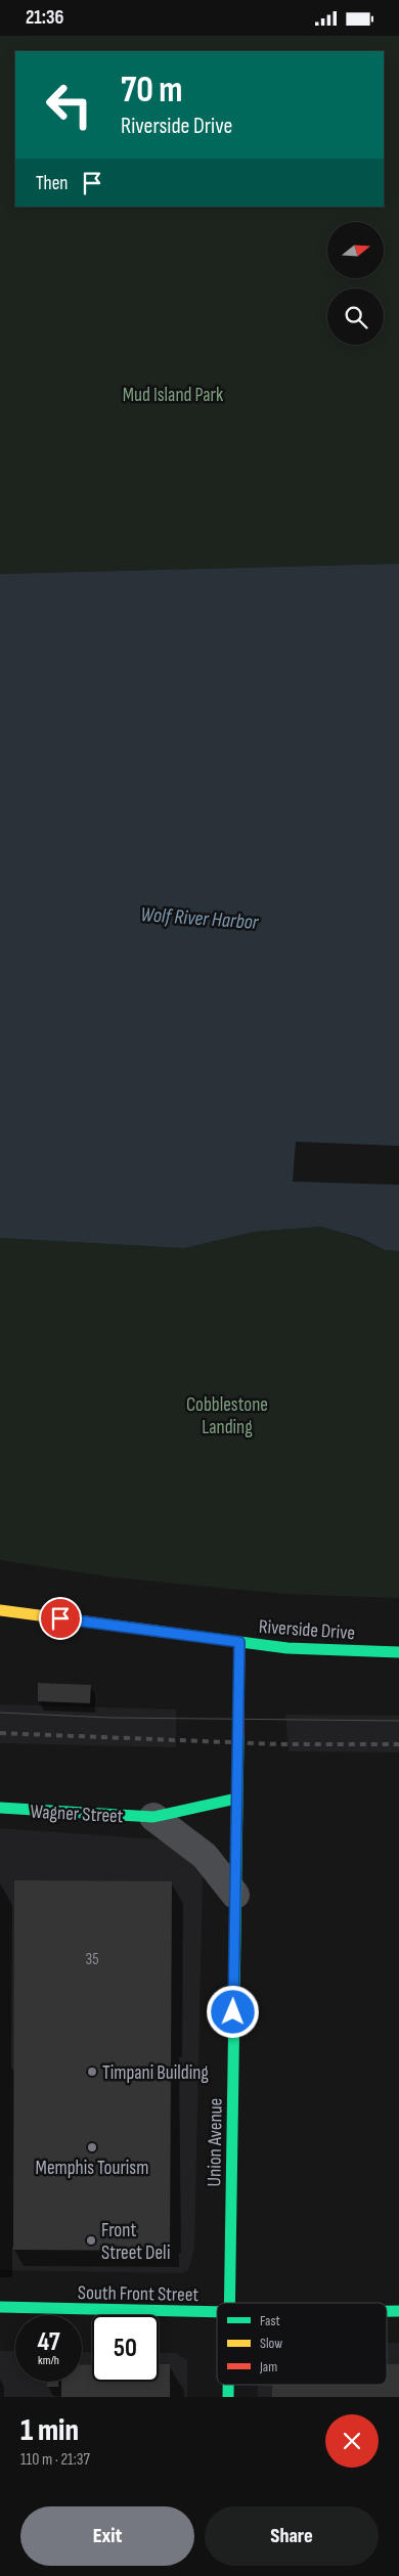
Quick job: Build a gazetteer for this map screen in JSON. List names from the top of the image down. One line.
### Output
{"streets":{"main road":["Riverside Drive","Wagner Street","Union Avenue","South Front Street"]},"crossings":[["Riverside Drive","Union Avenue"],["Wagner Street","Union Avenue"]],"water":["Wolf River Harbor"],"parks":["Mud Island Park","Cobblestone Landing"],"places":["Timpani Building","Memphis Tourism","Front Street Deli"],"house_numbers":["35"],"legend":["Fast","Slow","Jam"],"north":"right","page":{"status":"21:36","turn":["70 m","Riverside Drive"],"then":"Then","speed":"47 km/h","limit":"50","heading":["1 min","110 m · 21:37"],"buttons":["Exit","Share"]}}
